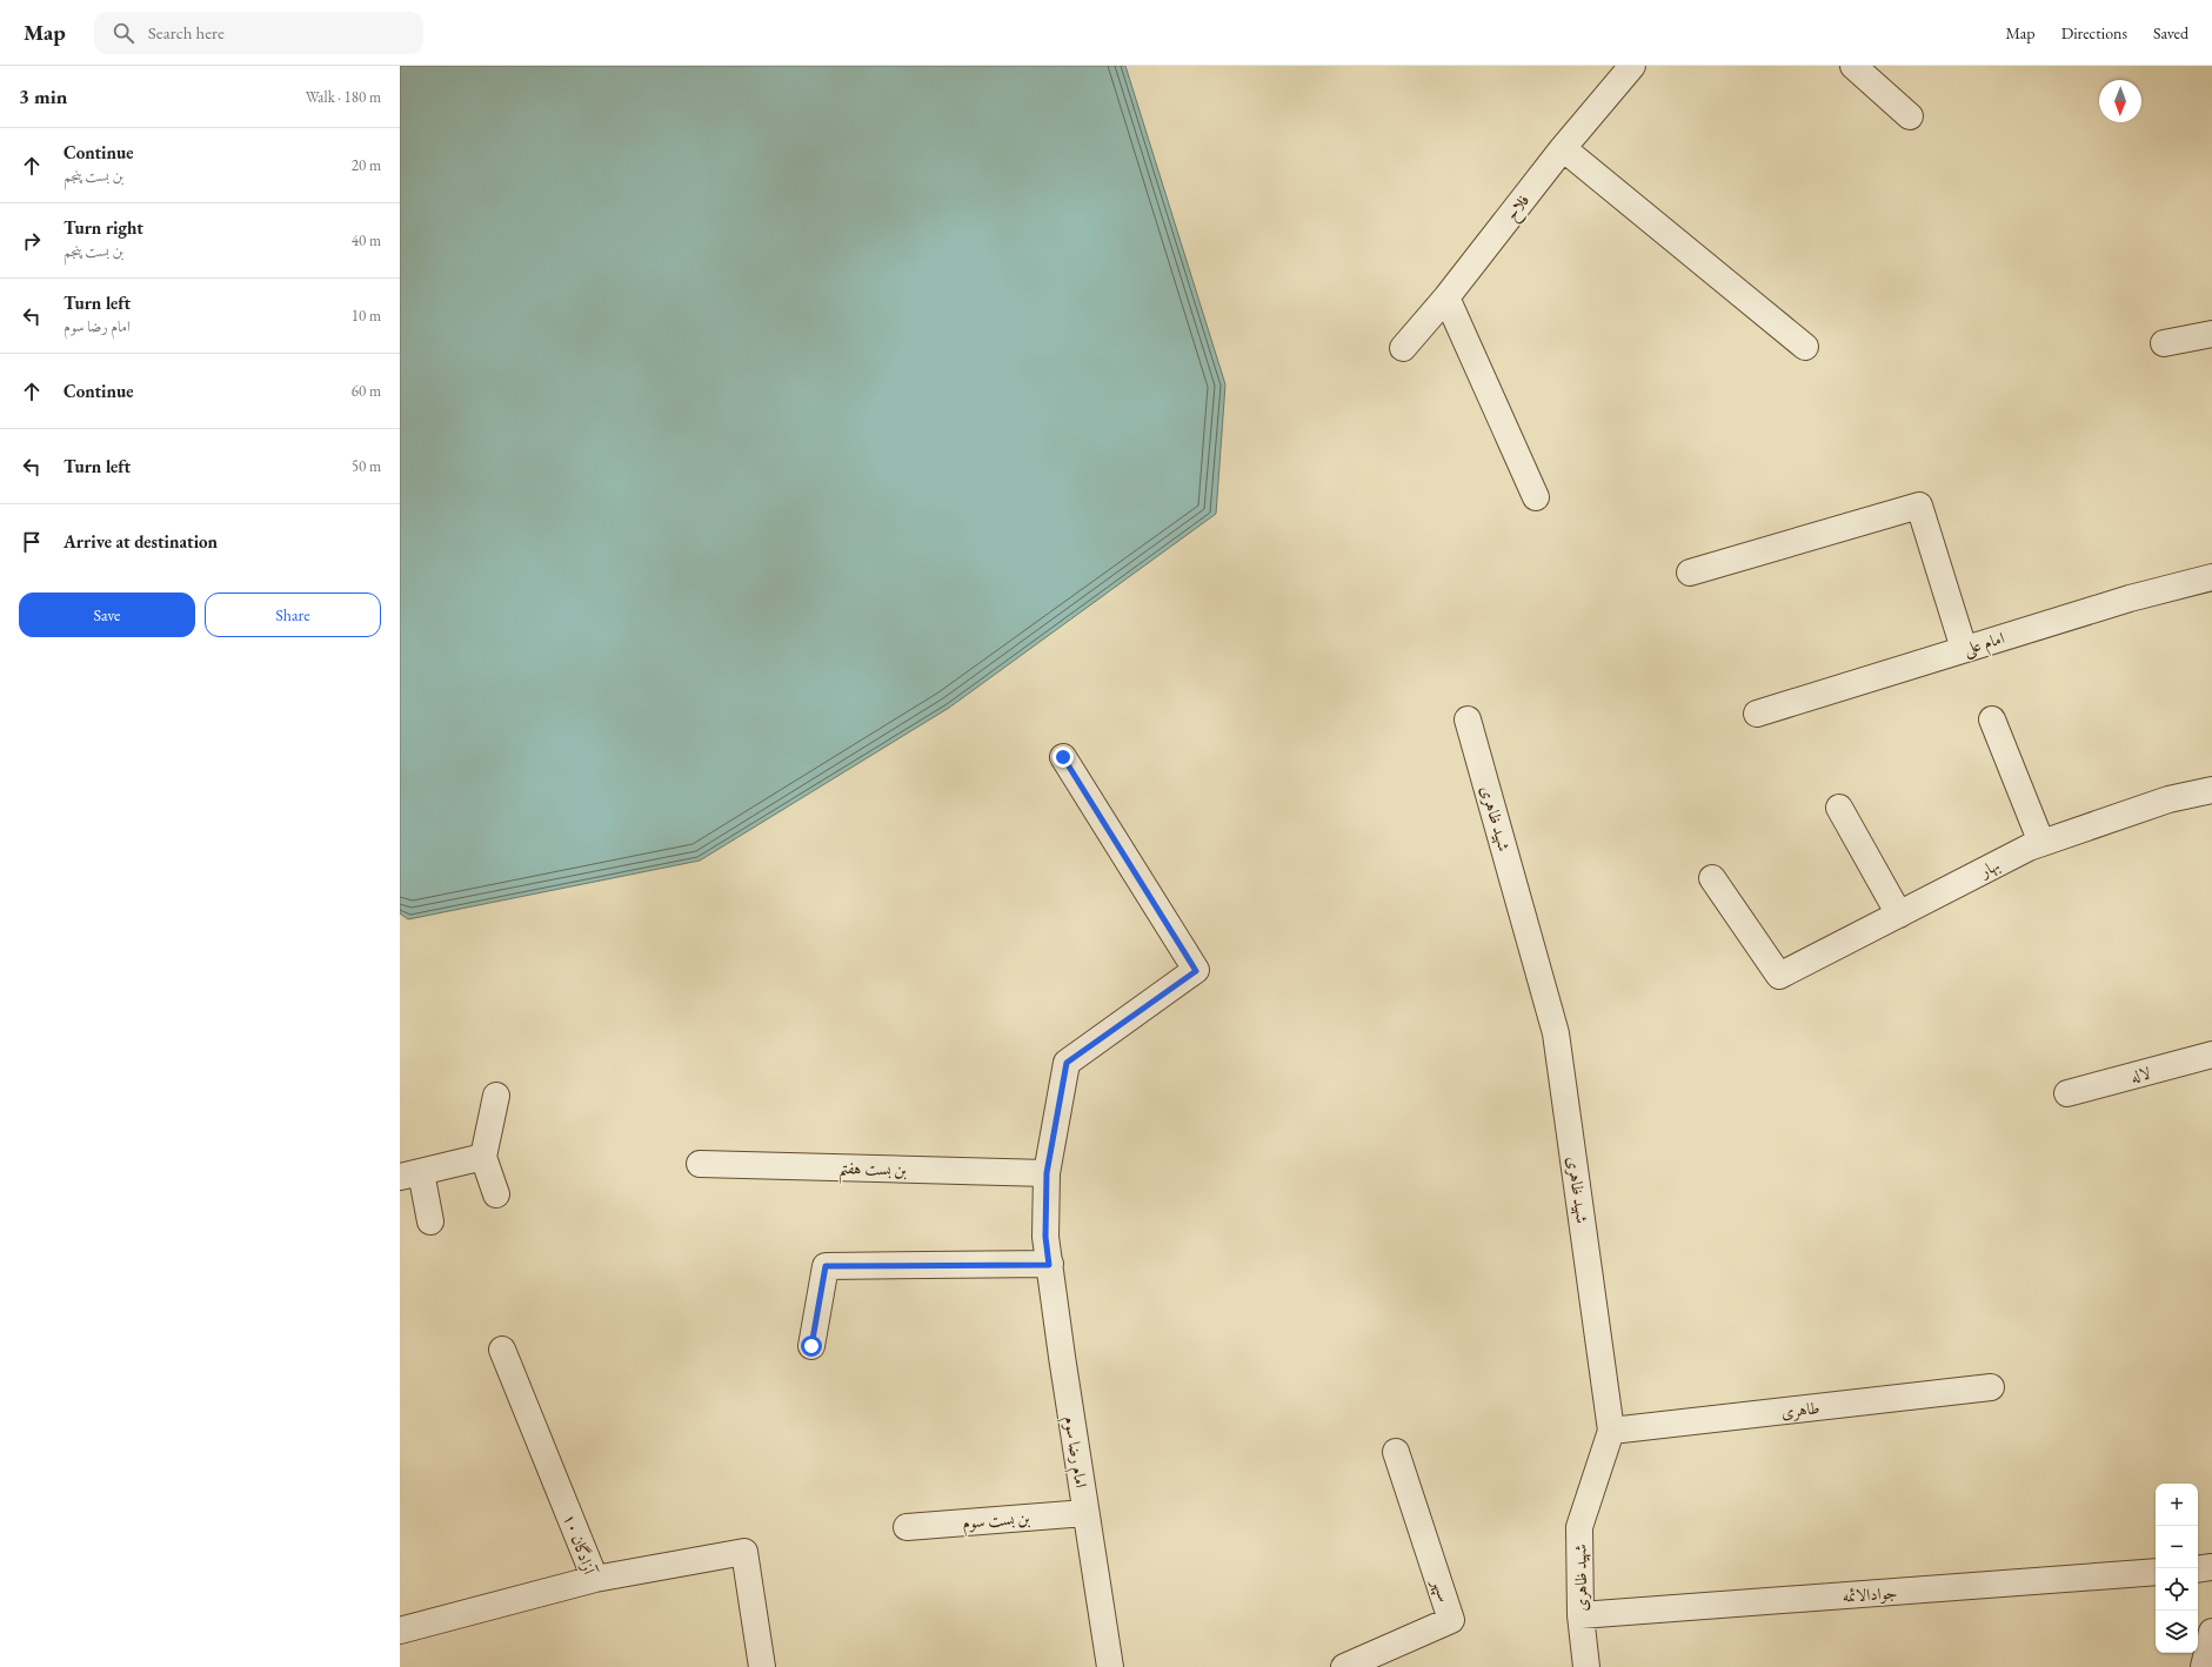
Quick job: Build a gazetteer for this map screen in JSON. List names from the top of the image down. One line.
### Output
{"streets":{"street":["فلاح","امام علی","شهید ظاهری","بهار","لاله","بن بست هفتم","طاهری","امام رضا سوم","بن بست سوم","آزادگان ۱۰","سپهر","جوادالائمه"]},"crossings":[["شهید ظاهری","طاهری"],["شهید ظاهری","جوادالائمه"],["بن بست هفتم","امام رضا سوم"],["امام رضا سوم","بن بست سوم"]],"north":"bottom","page":{"header":"Map","search":"Search here","nav":["Map","Directions","Saved"],"heading":["3 min","Walk · 180 m"],"list":[["Continue","بن بست پنجم","20 m"],["Turn right","بن بست پنجم","40 m"],["Turn left","امام رضا سوم","10 m"],["Continue","60 m"],["Turn left","50 m"],"Arrive at destination"],"buttons":["Save","Share"],"map_buttons":["+","−"]}}
